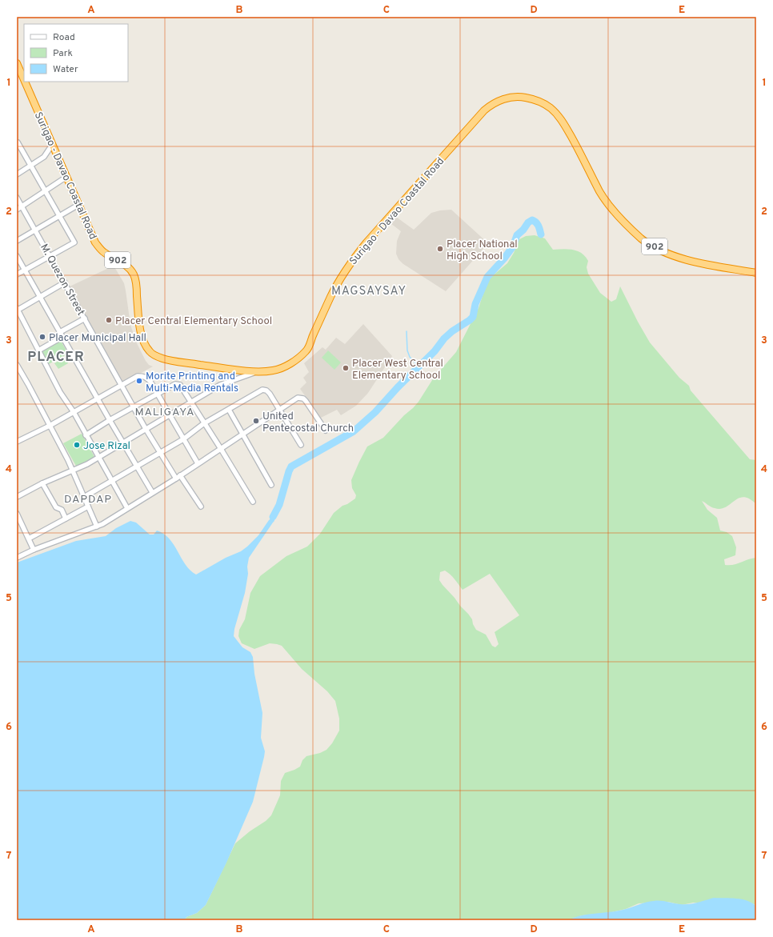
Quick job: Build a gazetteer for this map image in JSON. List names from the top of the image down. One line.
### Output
{"streets":{"highway":["Surigao - Davao Coastal Road","902"],"street":["M. Quezon Street"]},"districts":["MAGSAYSAY","PLACER","MALIGAYA","DAPDAP"],"places":["Placer National High School","Placer Central Elementary School","Placer Municipal Hall","Placer West Central Elementary School","Morite Printing and Multi-Media Rentals","United Pentecostal Church","Jose Rizal"],"legend":["Road","Park","Water"],"grid":{"columns":["A","B","C","D","E"],"rows":["1","2","3","4","5","6","7"]}}
